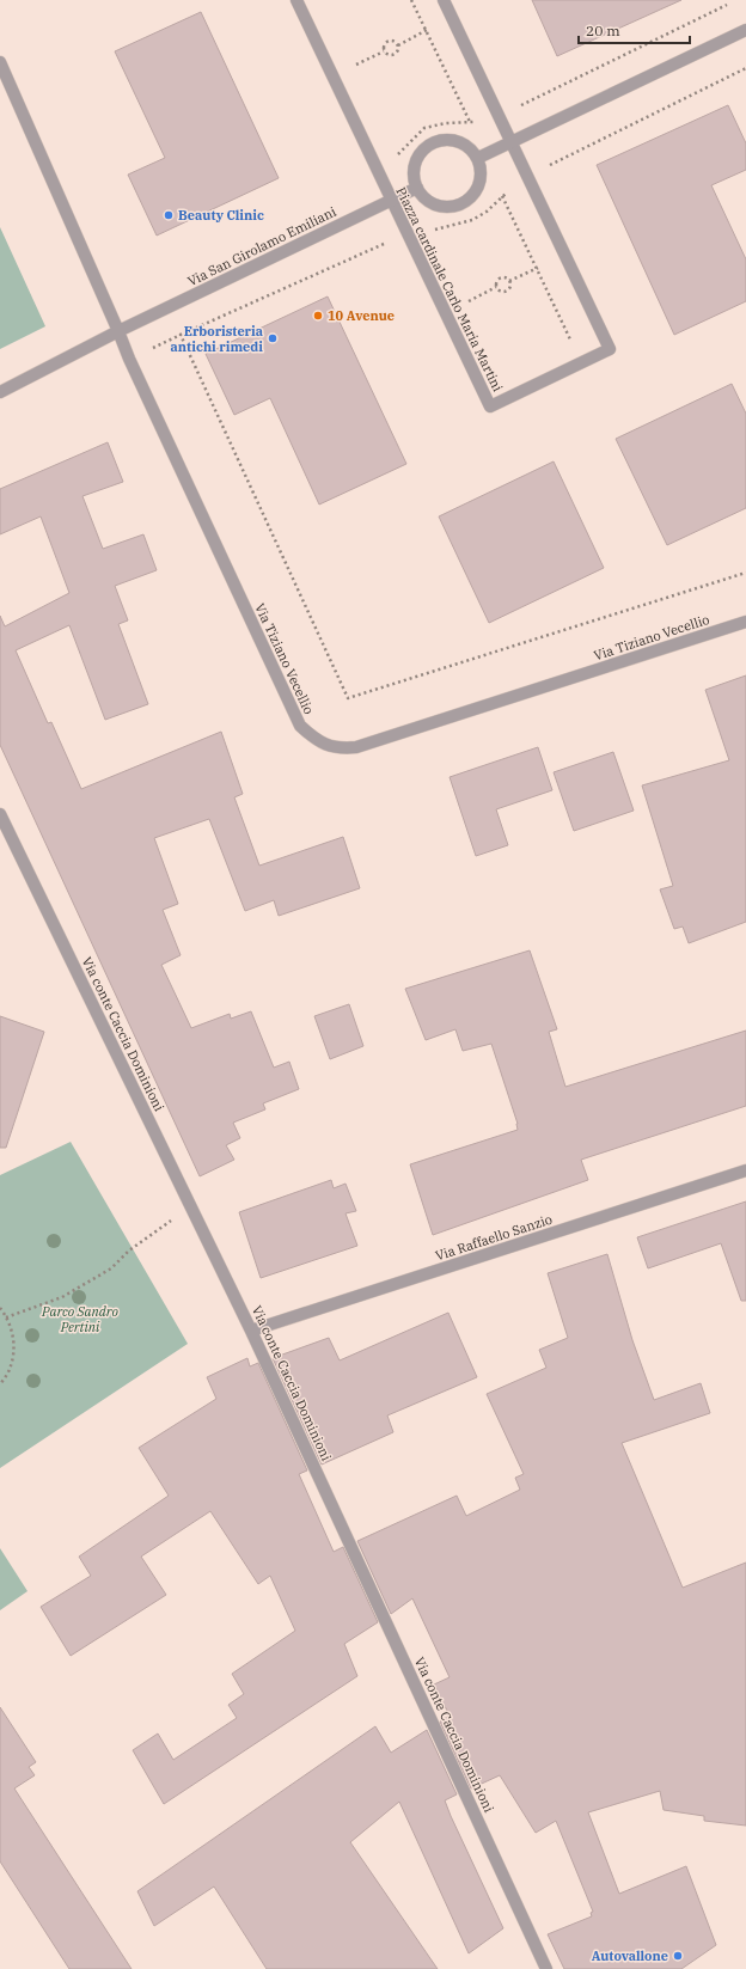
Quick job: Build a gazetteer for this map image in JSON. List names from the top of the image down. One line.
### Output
{"streets":{"street":["Via San Girolamo Emiliani","Piazza cardinale Carlo Maria Martini","Via Tiziano Vecellio","Via conte Caccia Dominioni","Via Raffaello Sanzio"]},"crossings":[["Via San Girolamo Emiliani","Piazza cardinale Carlo Maria Martini"],["Via San Girolamo Emiliani","Via Tiziano Vecellio"],["Via conte Caccia Dominioni","Via Raffaello Sanzio"]],"parks":["Parco Sandro Pertini"],"places":["Beauty Clinic","10 Avenue","Erboristeria antichi rimedi","Autovallone"],"scale_bar":"20 m"}
